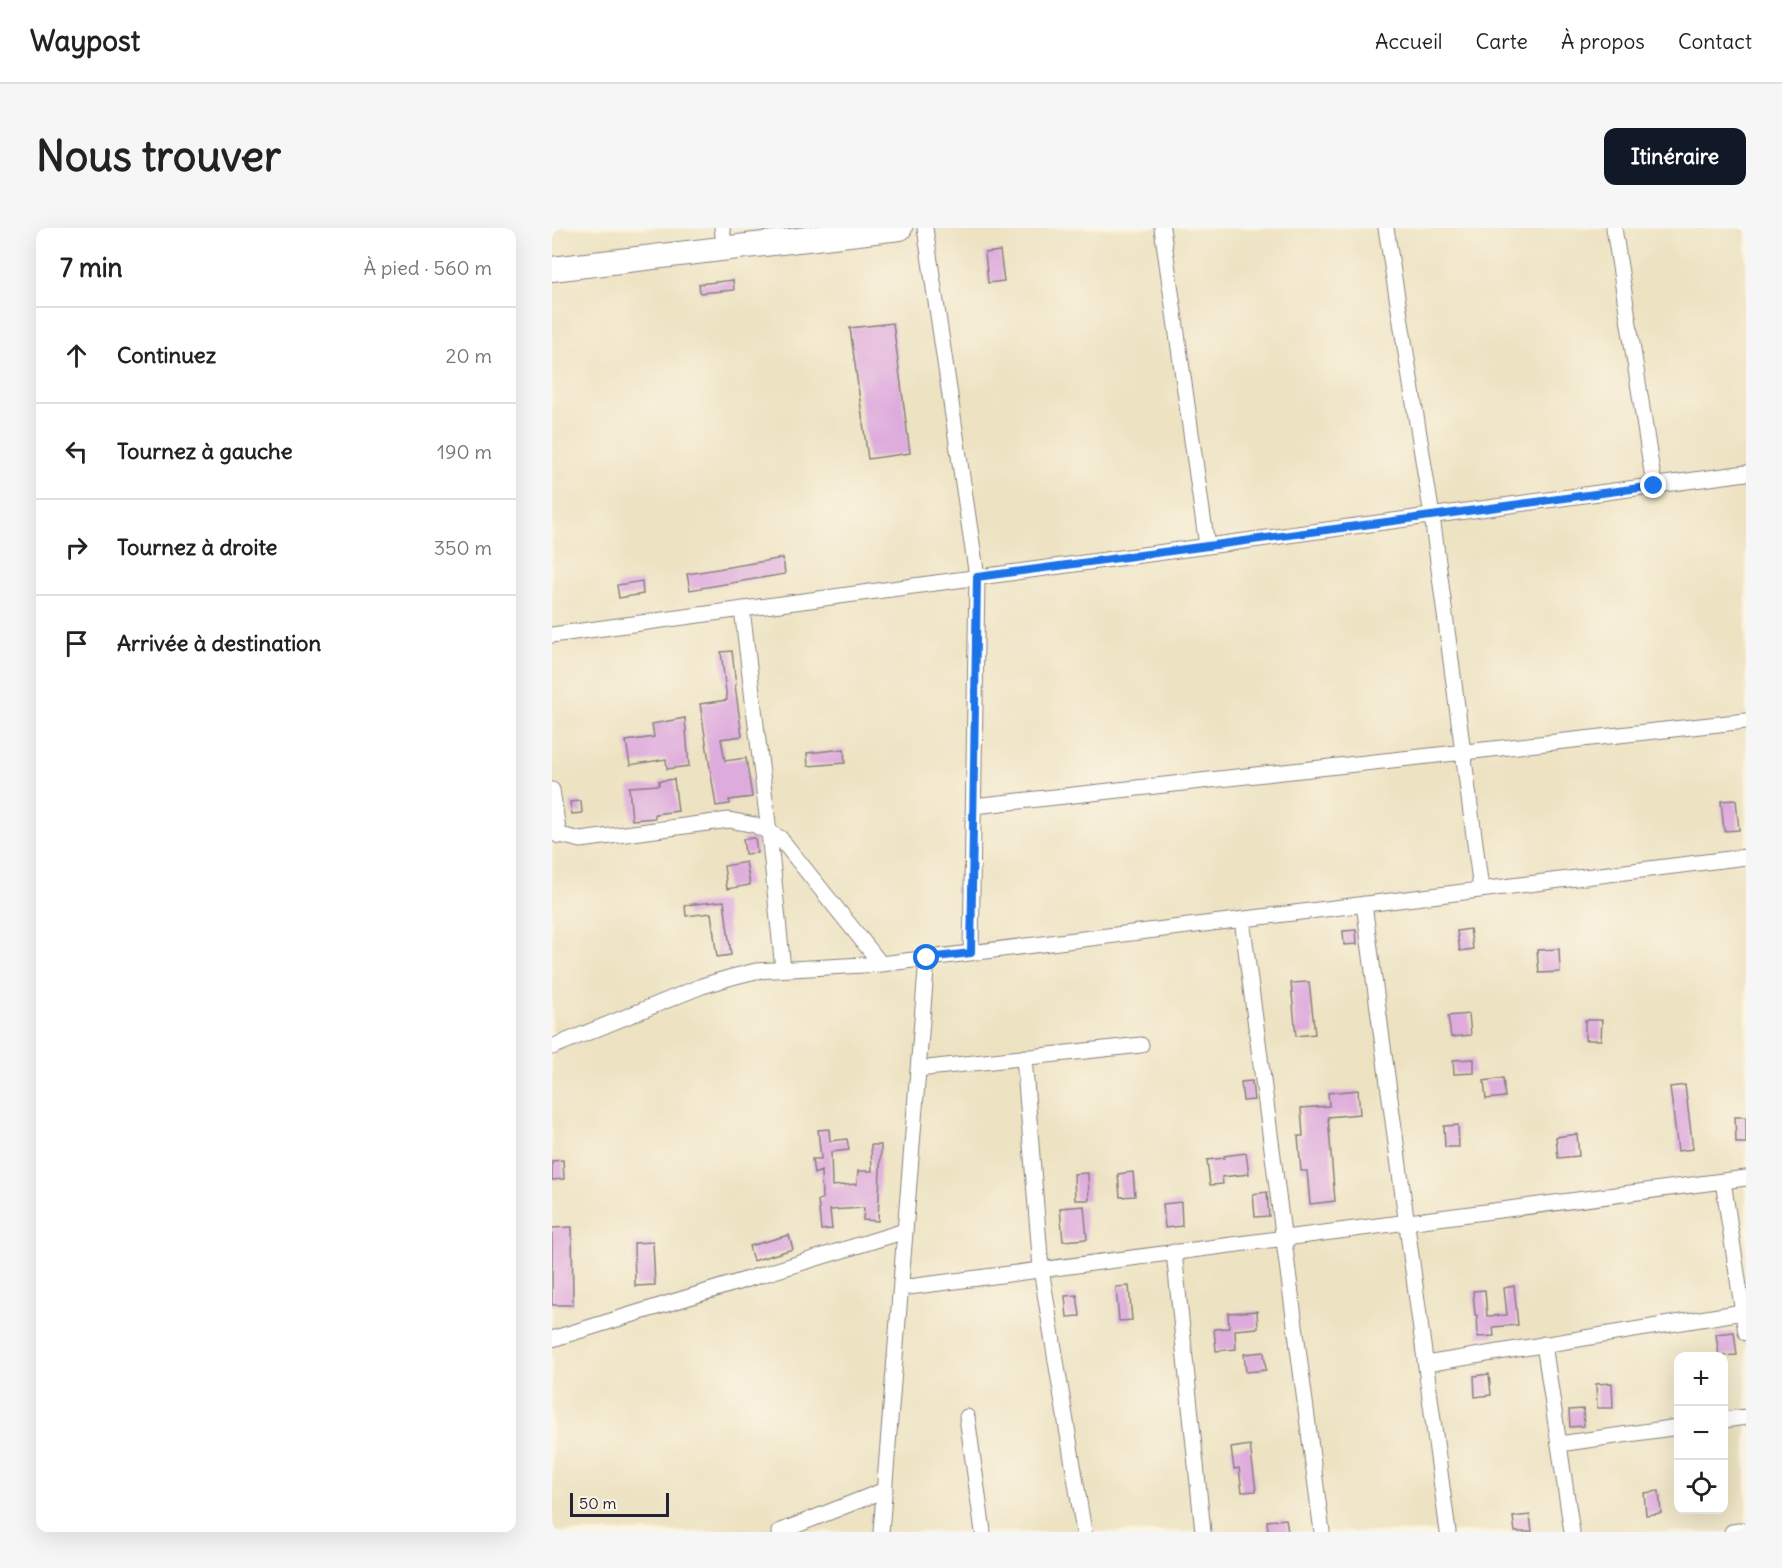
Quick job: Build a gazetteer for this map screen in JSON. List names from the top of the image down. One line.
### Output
{"scale_bar":"50 m","page":{"header":"Waypost","nav":["Accueil","Carte","À propos","Contact"],"buttons":"Itinéraire","title":"Nous trouver","heading":["7 min","À pied · 560 m"],"list":[["Continuez","20 m"],["Tournez à gauche","190 m"],["Tournez à droite","350 m"],"Arrivée à destination"],"map_buttons":["+","−"],"scale":"50 m"}}
